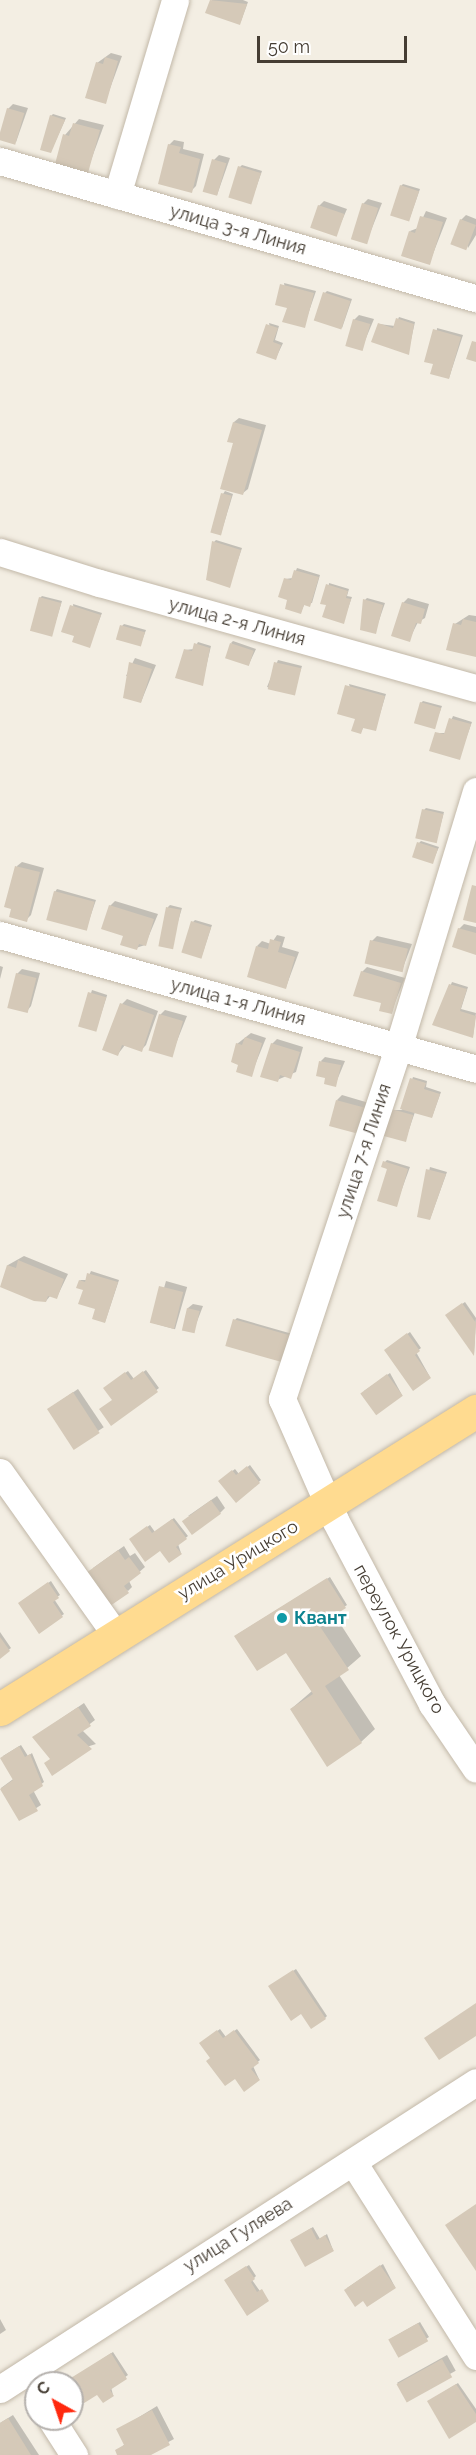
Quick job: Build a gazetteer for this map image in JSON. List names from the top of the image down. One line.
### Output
{"streets":{"main road":["улица Урицкого"],"street":["улица 3-я Линия","улица 2-я Линия","улица 1-я Линия","улица 7-я Линия","переулок Урицкого","улица Гуляева"]},"crossings":[["улица 1-я Линия","улица 7-я Линия"],["улица 7-я Линия","улица Урицкого"],["улица 7-я Линия","переулок Урицкого"],["улица Урицкого","переулок Урицкого"]],"places":["Квант"],"scale_bar":"50 m","north":"top left"}
